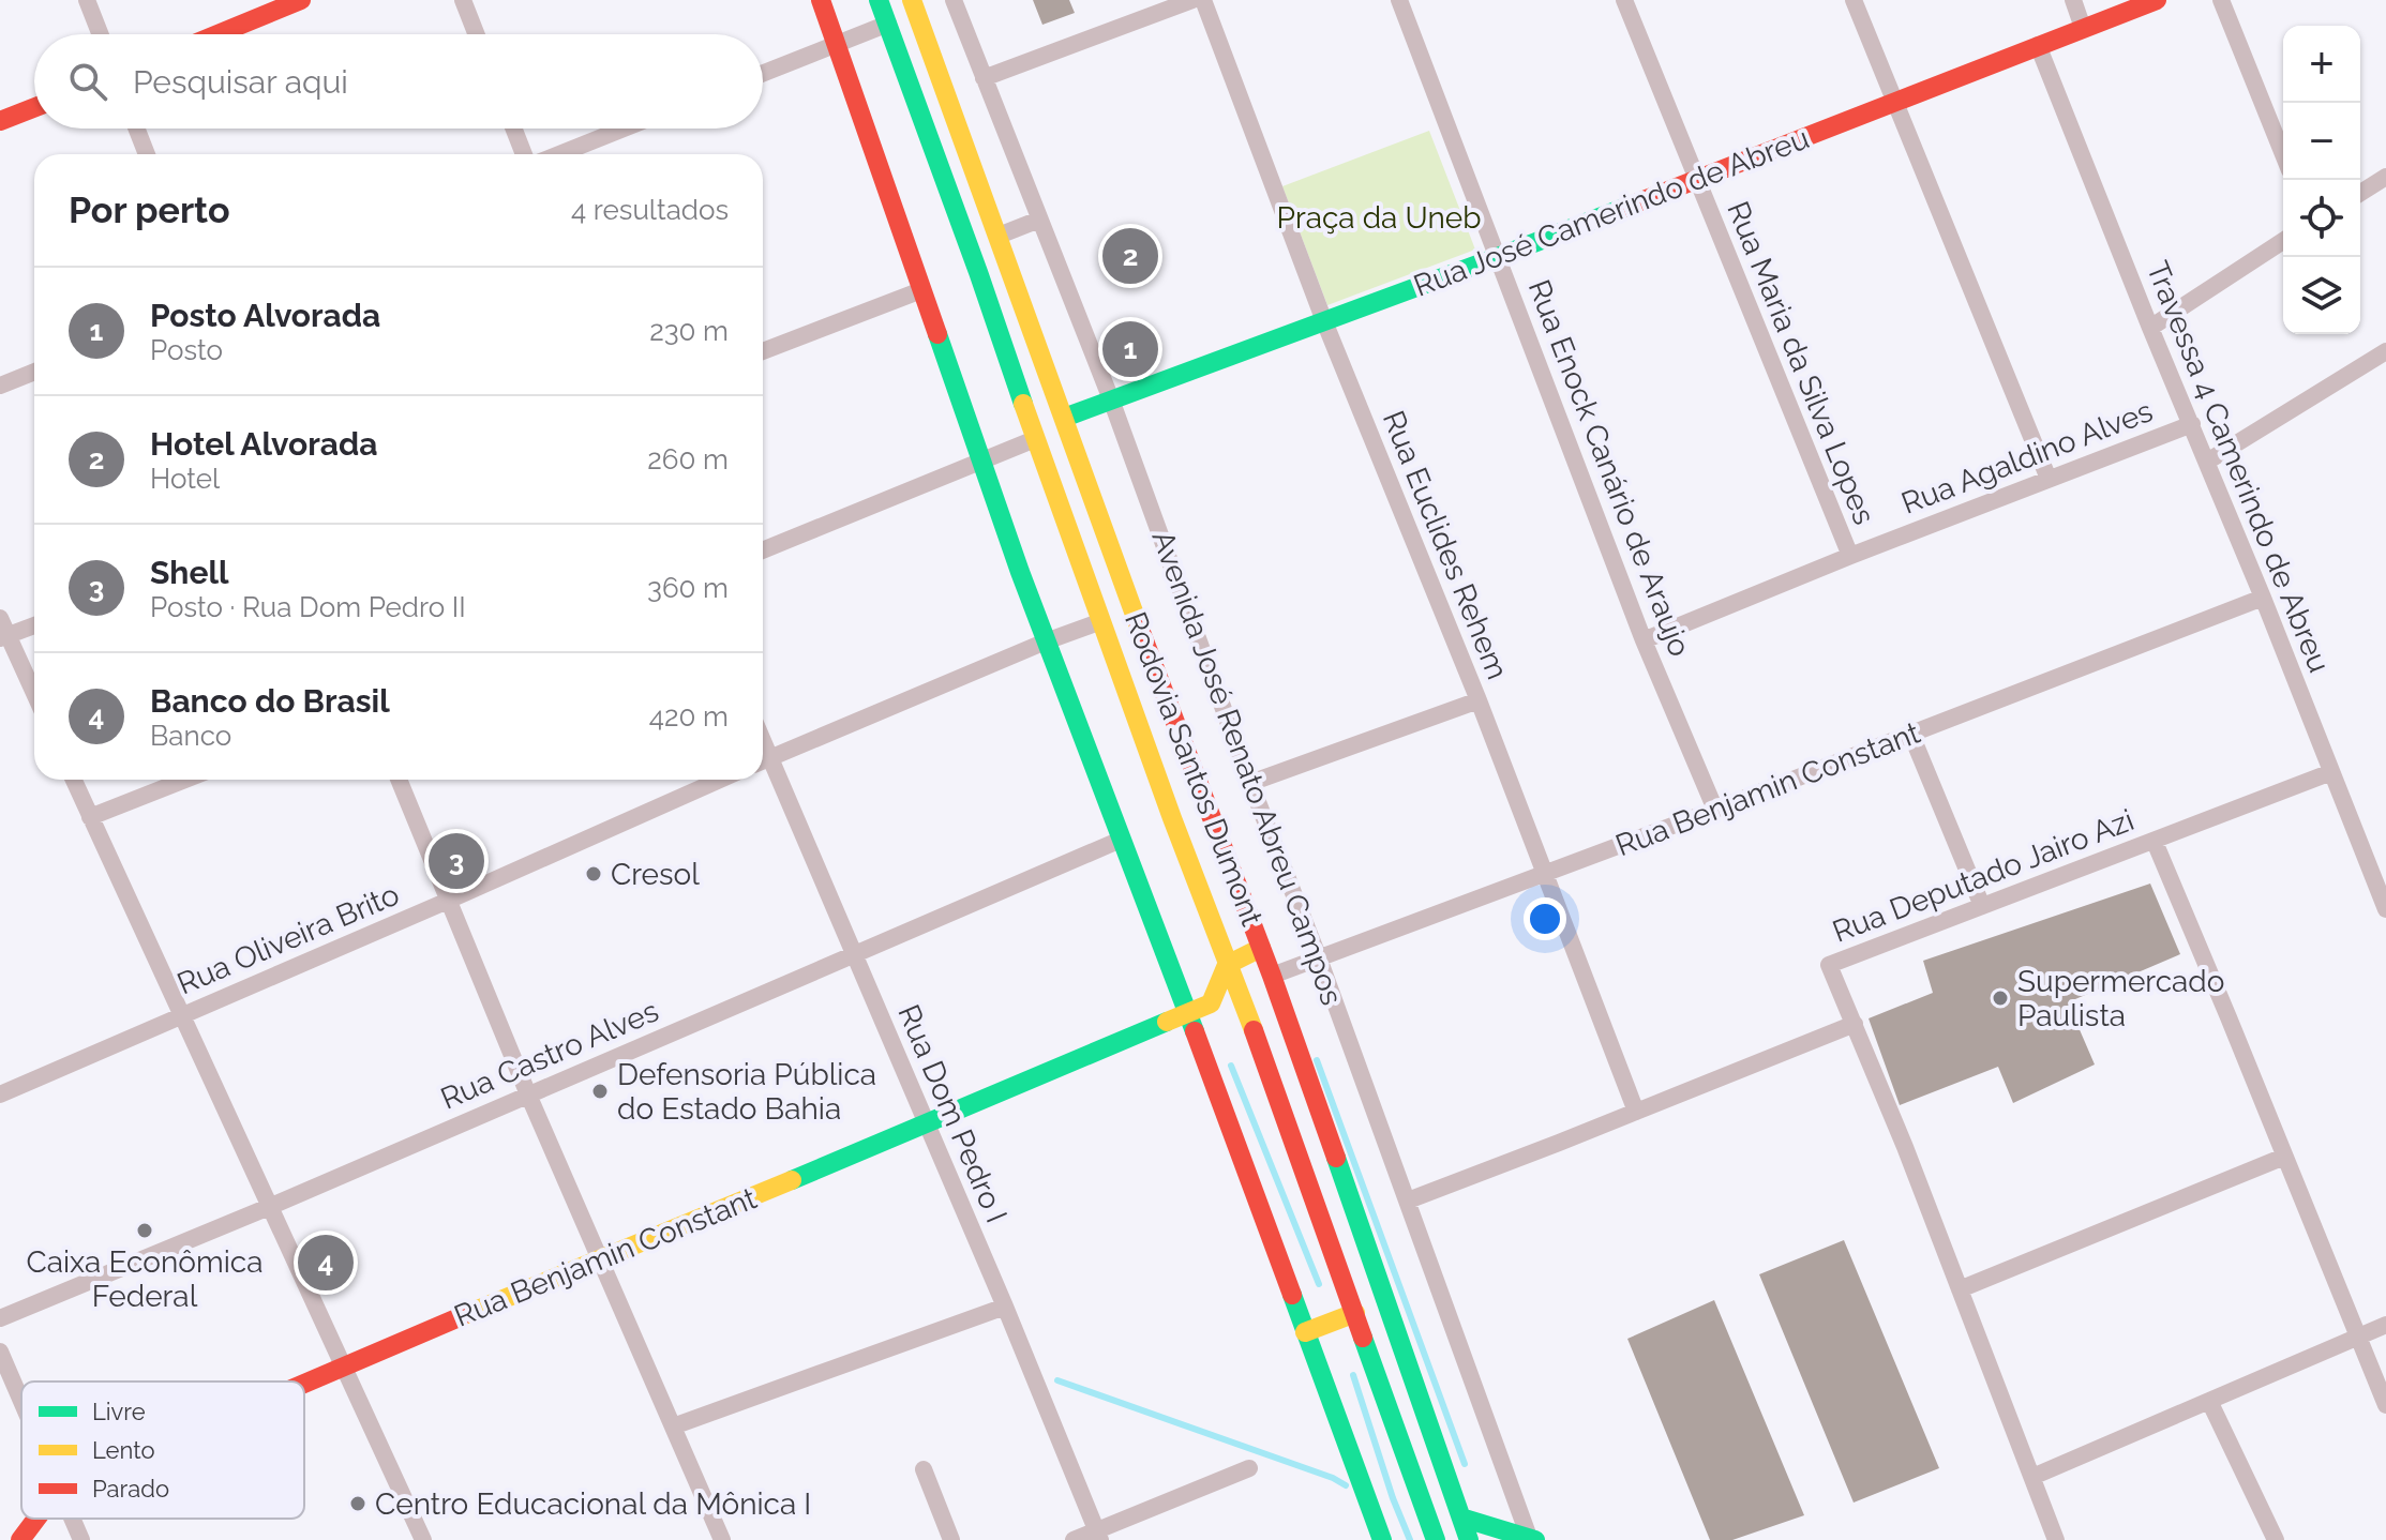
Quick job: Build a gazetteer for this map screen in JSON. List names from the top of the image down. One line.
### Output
{"streets":{"main road":["Rua José Camerindo de Abreu","Rodovia Santos Dumont","Rua Benjamin Constant"],"street":["Rua Maria da Silva Lopes","Rua Agaldino Alves","Travessa 4 Camerindo de Abreu","Rua Enock Canário de Araujo","Rua Euclides Rehem","Avenida José Renato Abreu Campos","Rua Deputado Jairo Azi","Rua Oliveira Brito","Rua Castro Alves","Rua Dom Pedro I"]},"crossings":[["Rua José Camerindo de Abreu","Rua Maria da Silva Lopes"],["Rua José Camerindo de Abreu","Travessa 4 Camerindo de Abreu"],["Rua José Camerindo de Abreu","Rua Enock Canário de Araujo"],["Rua José Camerindo de Abreu","Rua Euclides Rehem"],["Rua José Camerindo de Abreu","Avenida José Renato Abreu Campos"],["Rua José Camerindo de Abreu","Rodovia Santos Dumont"],["Rua Maria da Silva Lopes","Rua Agaldino Alves"],["Rua Agaldino Alves","Travessa 4 Camerindo de Abreu"],["Rua Agaldino Alves","Rua Enock Canário de Araujo"],["Travessa 4 Camerindo de Abreu","Rua Benjamin Constant"],["Travessa 4 Camerindo de Abreu","Rua Deputado Jairo Azi"],["Rua Enock Canário de Araujo","Rua Benjamin Constant"],["Rua Euclides Rehem","Rua Benjamin Constant"],["Avenida José Renato Abreu Campos","Rua Benjamin Constant"],["Rodovia Santos Dumont","Rua Benjamin Constant"],["Rua Benjamin Constant","Rua Dom Pedro I"],["Rua Castro Alves","Rua Dom Pedro I"]],"parks":["Praça da Uneb"],"places":["Cresol","Supermercado Paulista","Defensoria Pública do Estado Bahia","Caixa Econômica Federal","Centro Educacional da Mônica I"],"legend":["Livre","Lento","Parado"],"page":{"map_buttons":["+","−"],"search":"Pesquisar aqui","heading":["Por perto","4 resultados"],"pins":["2","1","3","4"],"list":[{"mark":"1","name":"Posto Alvorada","note":"Posto","value":"230 m"},{"mark":"2","name":"Hotel Alvorada","note":"Hotel","value":"260 m"},{"mark":"3","name":"Shell","note":"Posto · Rua Dom Pedro II","value":"360 m"},{"mark":"4","name":"Banco do Brasil","note":"Banco","value":"420 m"}]}}
